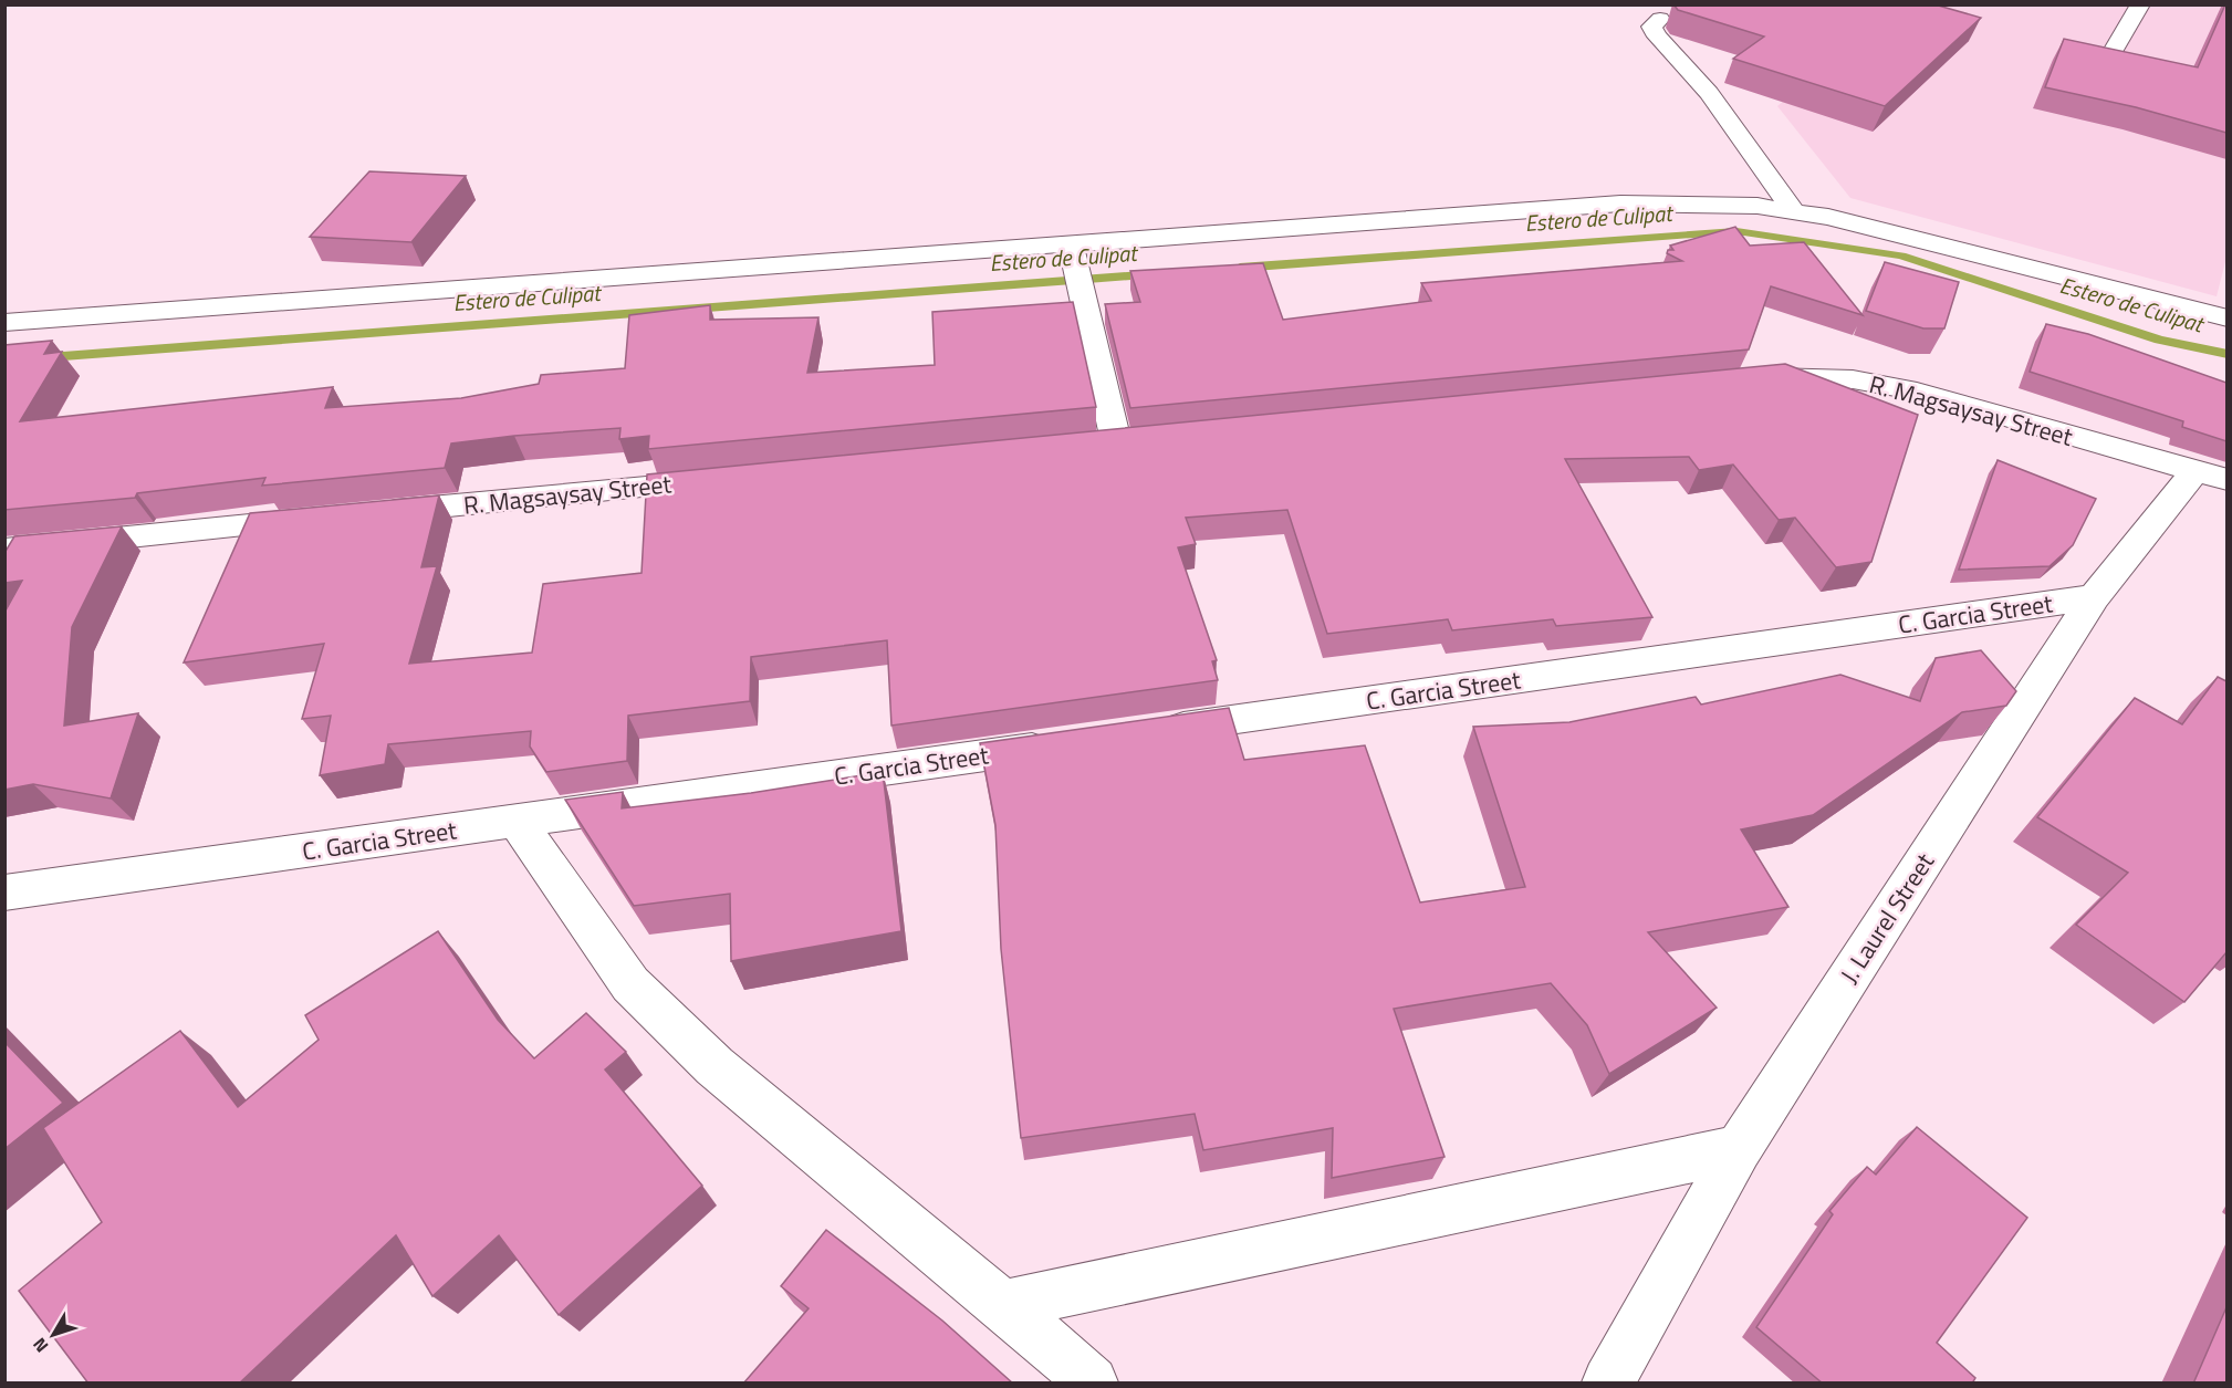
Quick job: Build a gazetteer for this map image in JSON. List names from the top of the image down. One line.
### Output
{"streets":{"street":["R. Magsaysay Street","C. Garcia Street","J. Laurel Street"]},"crossings":[["R. Magsaysay Street","J. Laurel Street"],["C. Garcia Street","J. Laurel Street"]],"water":["Estero de Culipat"],"north":"bottom left"}
